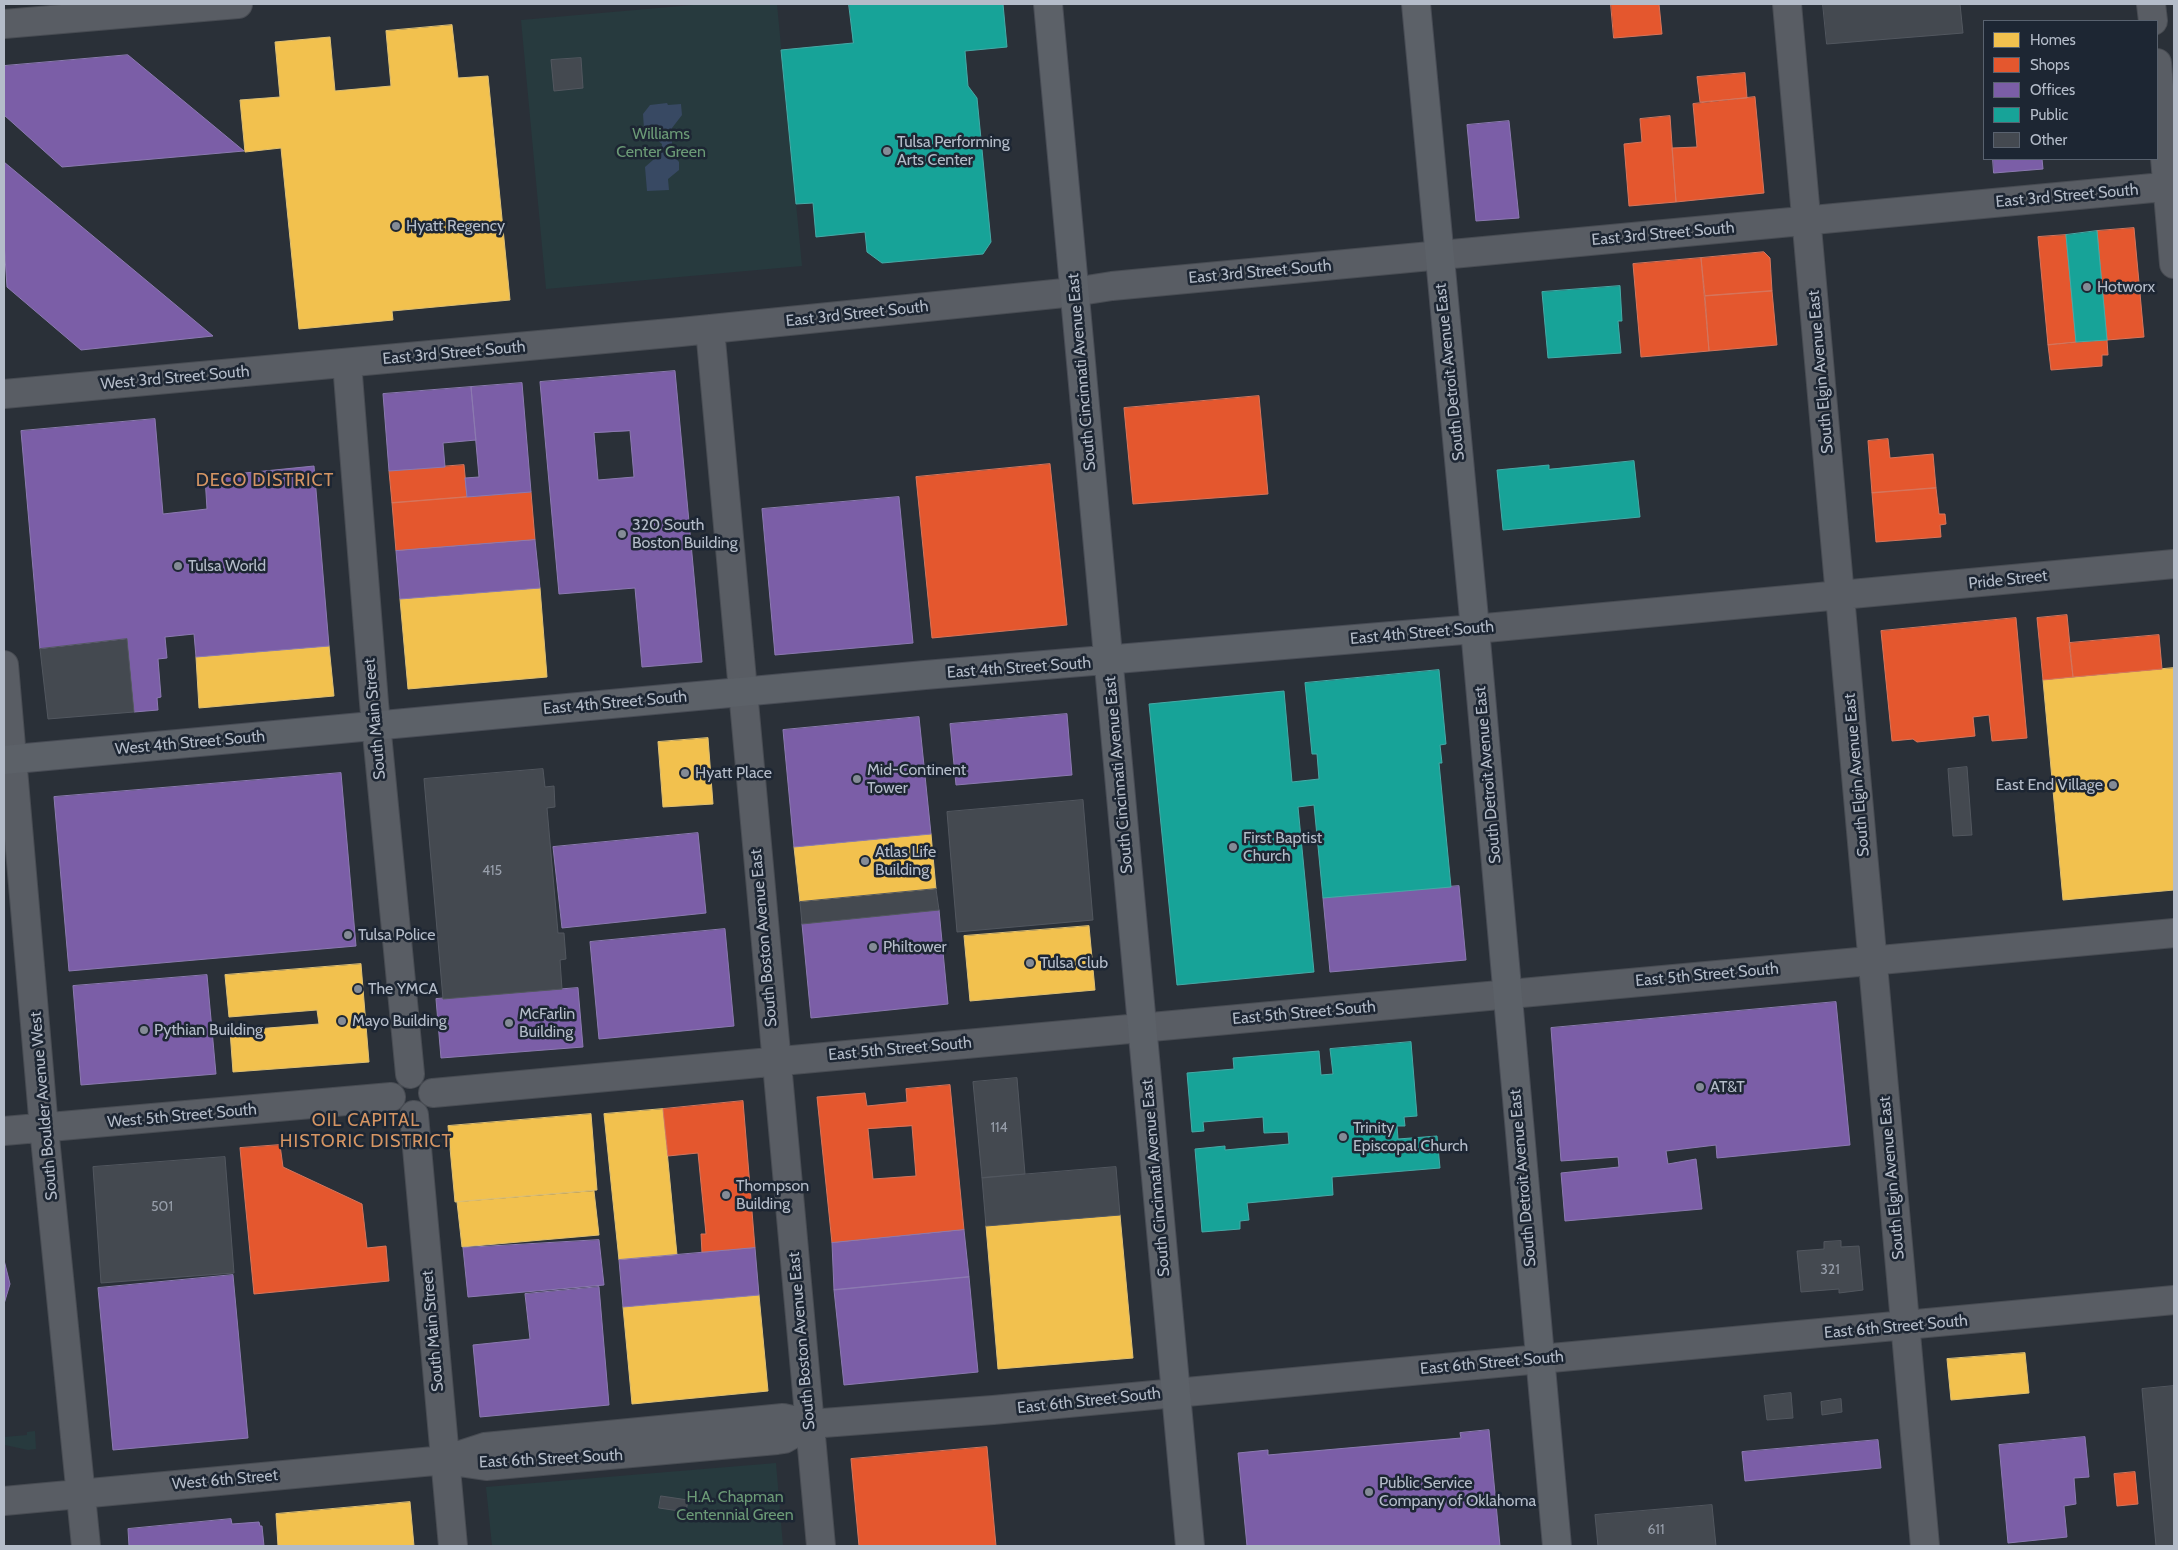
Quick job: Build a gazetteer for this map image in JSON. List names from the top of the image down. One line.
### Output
{"streets":{"main road":["South Cincinnati Avenue East","South Detroit Avenue East","East 4th Street South","West 4th Street South"],"street":["East 3rd Street South","South Elgin Avenue East","West 3rd Street South","Pride Street","South Main Street","South Boston Avenue East","East 5th Street South","South Boulder Avenue West","West 5th Street South","East 6th Street South","West 6th Street"]},"crossings":[["East 3rd Street South","South Cincinnati Avenue East"],["East 3rd Street South","South Detroit Avenue East"],["East 3rd Street South","South Elgin Avenue East"],["East 3rd Street South","West 3rd Street South"],["East 3rd Street South","South Main Street"],["East 3rd Street South","South Boston Avenue East"],["South Cincinnati Avenue East","East 4th Street South"],["South Cincinnati Avenue East","East 5th Street South"],["South Cincinnati Avenue East","East 6th Street South"],["South Detroit Avenue East","East 4th Street South"],["South Detroit Avenue East","East 5th Street South"],["South Detroit Avenue East","East 6th Street South"],["South Elgin Avenue East","Pride Street"],["South Elgin Avenue East","East 4th Street South"],["South Elgin Avenue East","East 5th Street South"],["South Elgin Avenue East","East 6th Street South"],["West 3rd Street South","South Main Street"],["Pride Street","East 4th Street South"],["East 4th Street South","South Main Street"],["East 4th Street South","West 4th Street South"],["East 4th Street South","South Boston Avenue East"],["South Main Street","West 4th Street South"],["South Main Street","East 5th Street South"],["South Main Street","West 5th Street South"],["South Main Street","East 6th Street South"],["South Main Street","West 6th Street"],["West 4th Street South","South Boulder Avenue West"],["South Boston Avenue East","East 5th Street South"],["South Boston Avenue East","East 6th Street South"],["East 5th Street South","West 5th Street South"],["South Boulder Avenue West","West 5th Street South"],["South Boulder Avenue West","West 6th Street"],["East 6th Street South","West 6th Street"]],"districts":["DECO DISTRICT","OIL CAPITAL HISTORIC DISTRICT"],"parks":["Williams Center Green","H.A. Chapman Centennial Green"],"places":["Tulsa Performing Arts Center","Hyatt Regency","Hotworx","320 South Boston Building","Tulsa World","Hyatt Place","Mid-Continent Tower","East End Village","First Baptist Church","Atlas Life Building","Tulsa Police","Philtower","Tulsa Club","The YMCA","Mayo Building","McFarlin Building","Pythian Building","AT&T","Trinity Episcopal Church","Thompson Building","Public Service Company of Oklahoma"],"house_numbers":["415","114","501","321","611"],"legend":["Homes","Shops","Offices","Public","Other"]}
